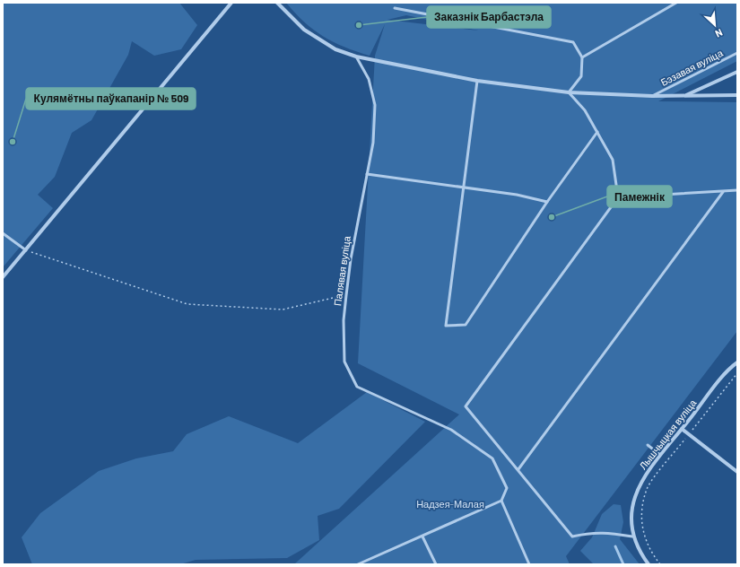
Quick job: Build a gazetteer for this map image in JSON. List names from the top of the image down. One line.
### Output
{"streets":{"street":["Лышчыцкая вуліца"],"lane":["Бэзавая вуліца","Палявая вуліца"]},"parks":["Надзея-Малая"],"places":["Заказнік Барбастэла","Кулямётны паўкапанір № 509","Памежнік"],"north":"bottom right"}
